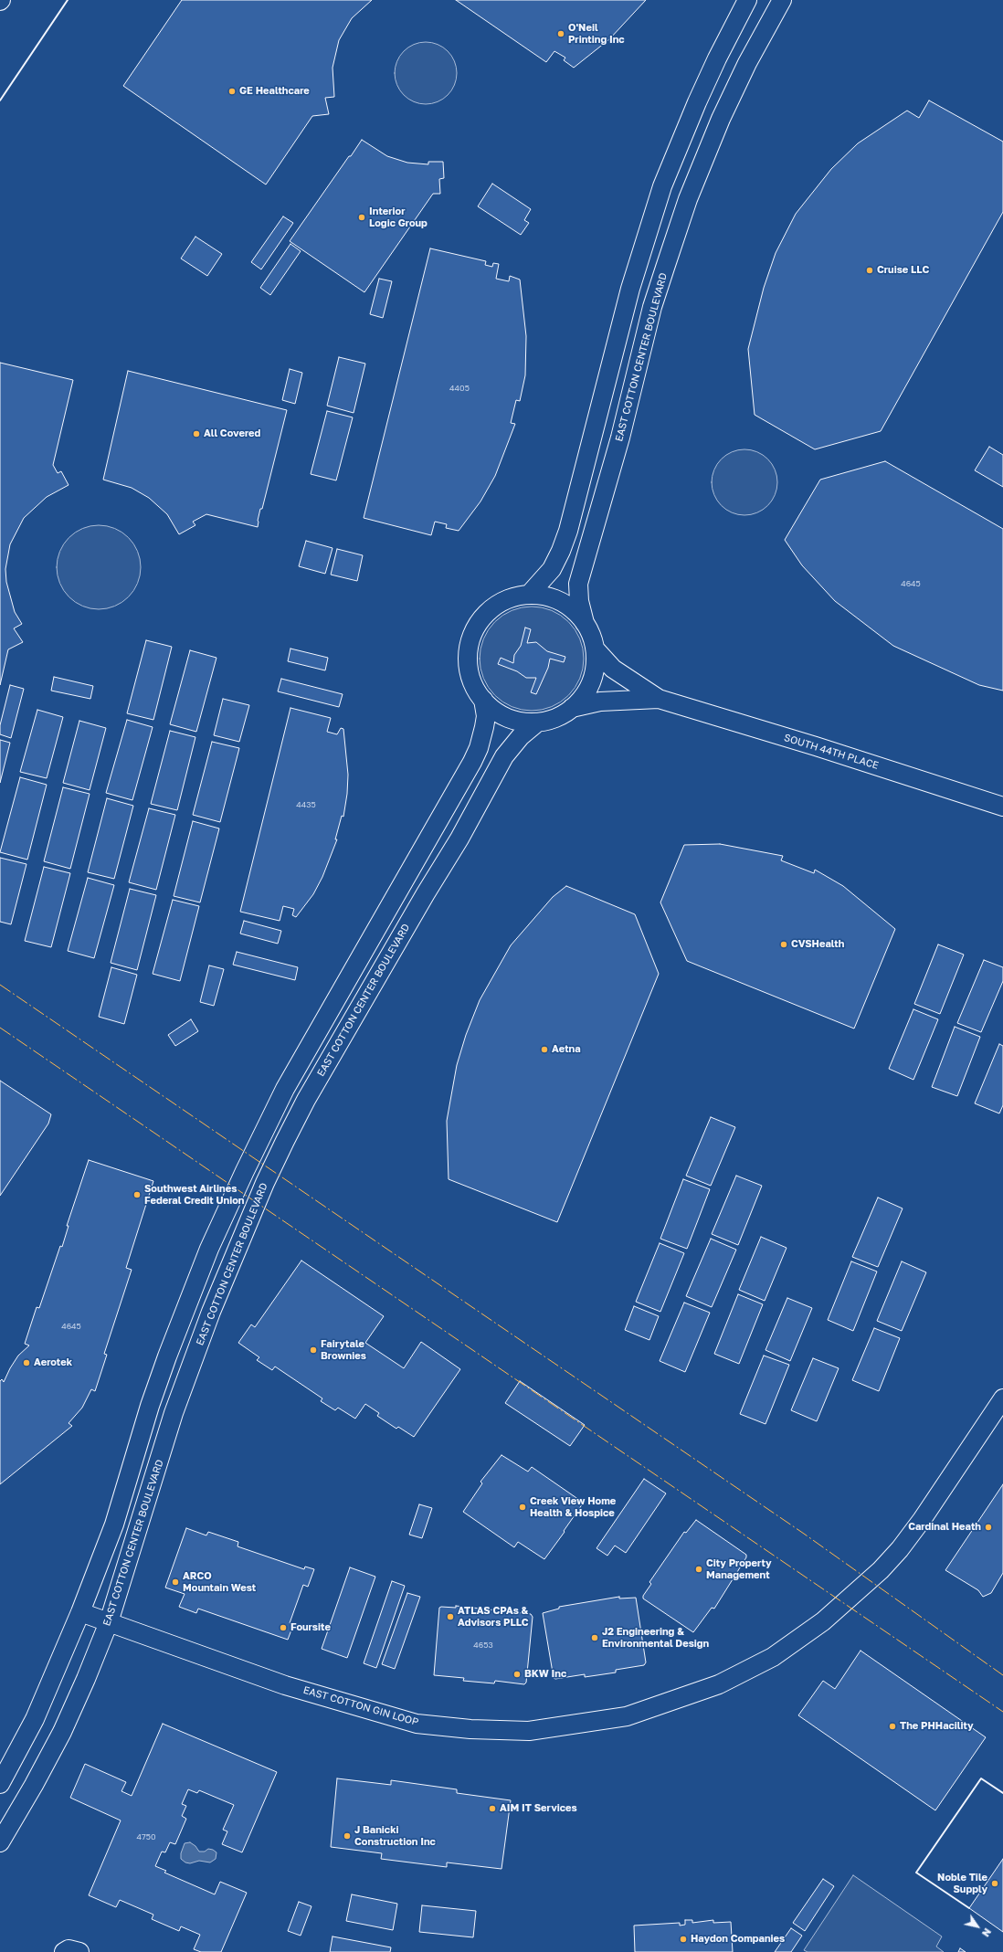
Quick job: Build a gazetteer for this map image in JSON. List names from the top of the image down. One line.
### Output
{"streets":{"street":["EAST COTTON CENTER BOULEVARD","SOUTH 44TH PLACE","EAST COTTON GIN LOOP"]},"crossings":[["EAST COTTON CENTER BOULEVARD","SOUTH 44TH PLACE"],["EAST COTTON CENTER BOULEVARD","EAST COTTON GIN LOOP"]],"places":["O'Neil Printing Inc","GE Healthcare","Interior Logic Group","Cruise LLC","All Covered","CVSHealth","Aetna","Southwest Airlines Federal Credit Union","Fairytale Brownies","Aerotek","Creek View Home Health & Hospice","Cardinal Heath","City Property Management","ARCO Mountain West","ATLAS CPAs & Advisors PLLC","Foursite","J2 Engineering & Environmental Design","BKW Inc","The PHHacility","AIM IT Services","J Banicki Construction Inc","Noble Tile Supply","Haydon Companies"],"house_numbers":["4405","4645","4435","4645","4653","4750"],"north":"bottom right"}
